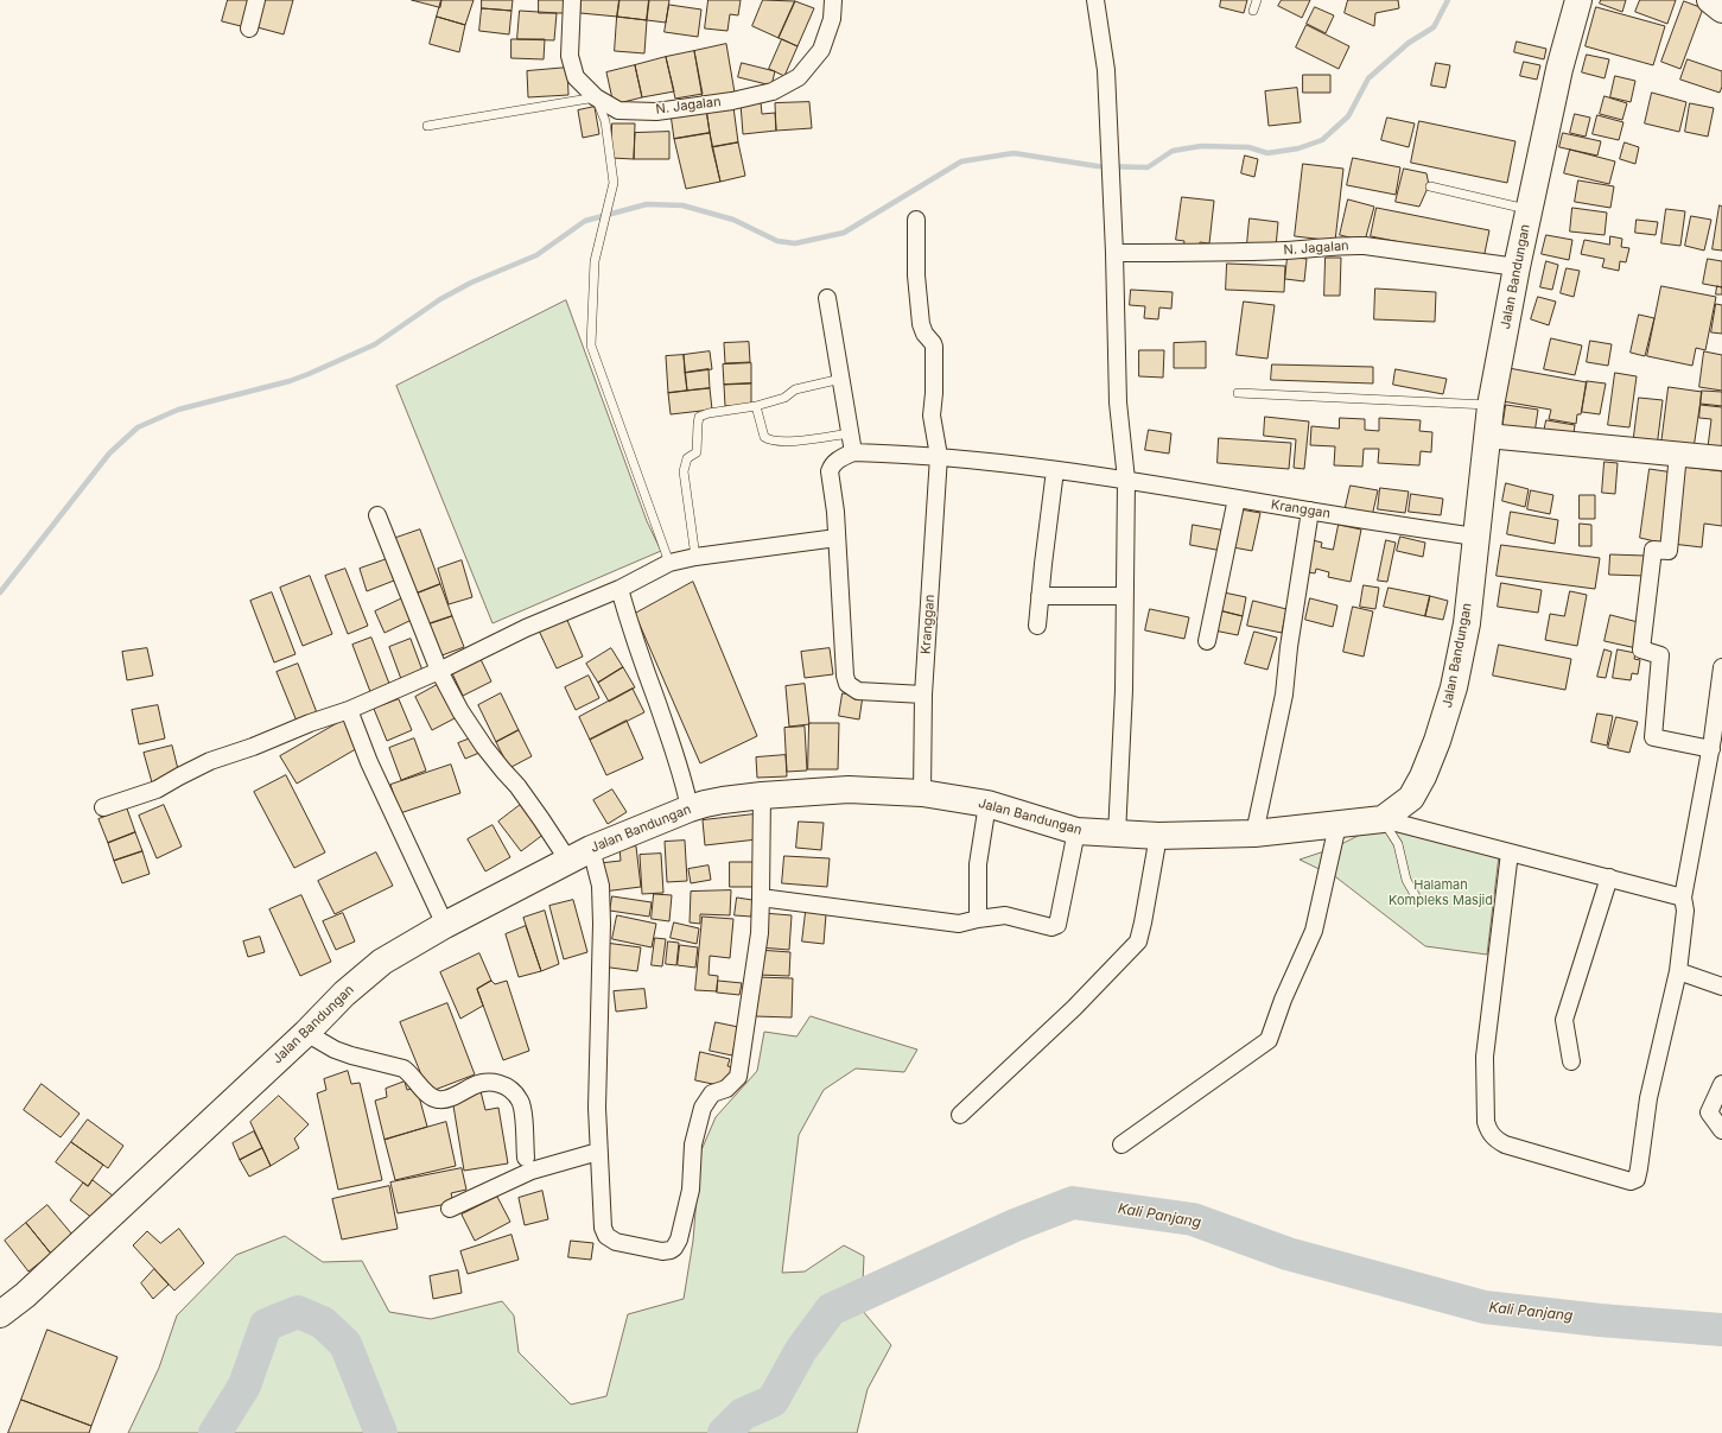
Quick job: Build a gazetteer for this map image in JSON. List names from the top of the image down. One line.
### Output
{"streets":{"main road":["Jalan Bandungan"],"street":["N. Jagalan","Kranggan"]},"crossings":[["N. Jagalan","Jalan Bandungan"],["Jalan Bandungan","Kranggan"]],"water":["Kali Panjang"],"parks":["Halaman Kompleks Masjid"]}
